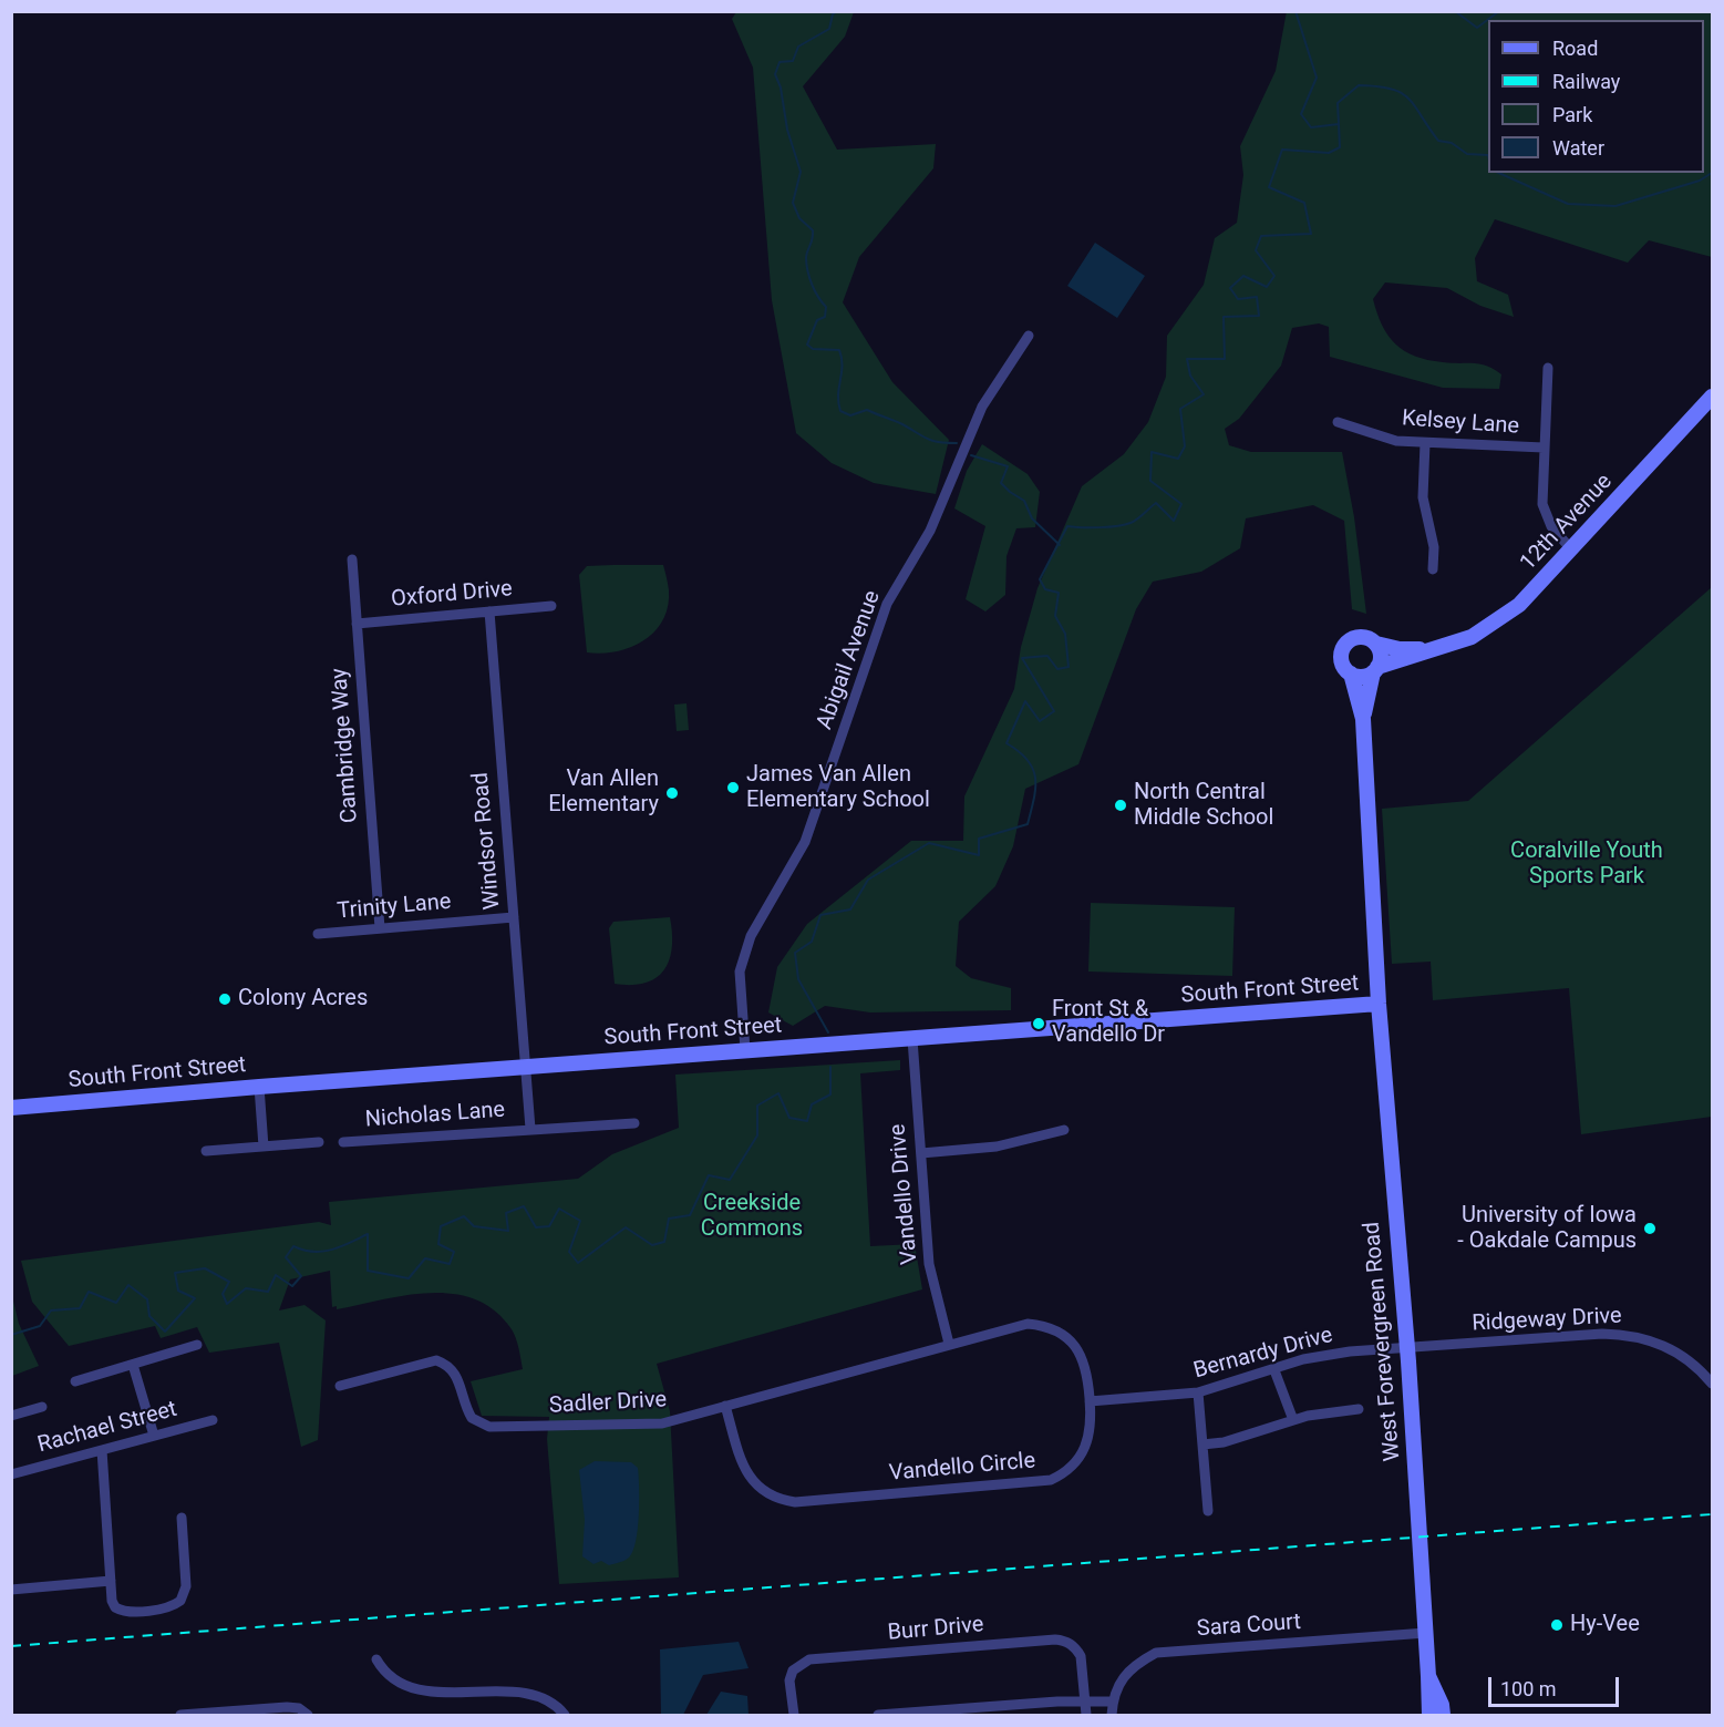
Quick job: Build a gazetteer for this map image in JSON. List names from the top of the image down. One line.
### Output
{"streets":{"street":["Kelsey Lane","12th Avenue","Oxford Drive","Abigail Avenue","Cambridge Way","Windsor Road","Trinity Lane","South Front Street","Nicholas Lane","Vandello Drive","Ridgeway Drive","West Forevergreen Road","Bernardy Drive","Sadler Drive","Rachael Street","Vandello Circle","Sara Court","Burr Drive"]},"crossings":[["Oxford Drive","Cambridge Way"],["Oxford Drive","Windsor Road"],["Abigail Avenue","South Front Street"],["Cambridge Way","Trinity Lane"],["Windsor Road","Trinity Lane"],["Windsor Road","South Front Street"],["Windsor Road","Nicholas Lane"],["South Front Street","Nicholas Lane"],["South Front Street","Vandello Drive"],["South Front Street","West Forevergreen Road"],["Vandello Drive","Sadler Drive"],["Vandello Drive","Vandello Circle"],["Ridgeway Drive","West Forevergreen Road"],["Ridgeway Drive","Bernardy Drive"],["West Forevergreen Road","Bernardy Drive"],["West Forevergreen Road","Sara Court"],["Bernardy Drive","Vandello Circle"],["Sadler Drive","Vandello Circle"]],"parks":["Coralville Youth Sports Park","Creekside Commons"],"places":["James Van Allen Elementary School","Van Allen Elementary","North Central Middle School","Colony Acres","Front St & Vandello Dr","University of Iowa - Oakdale Campus","Hy-Vee"],"legend":["Road","Railway","Park","Water"],"scale_bar":"100 m"}
